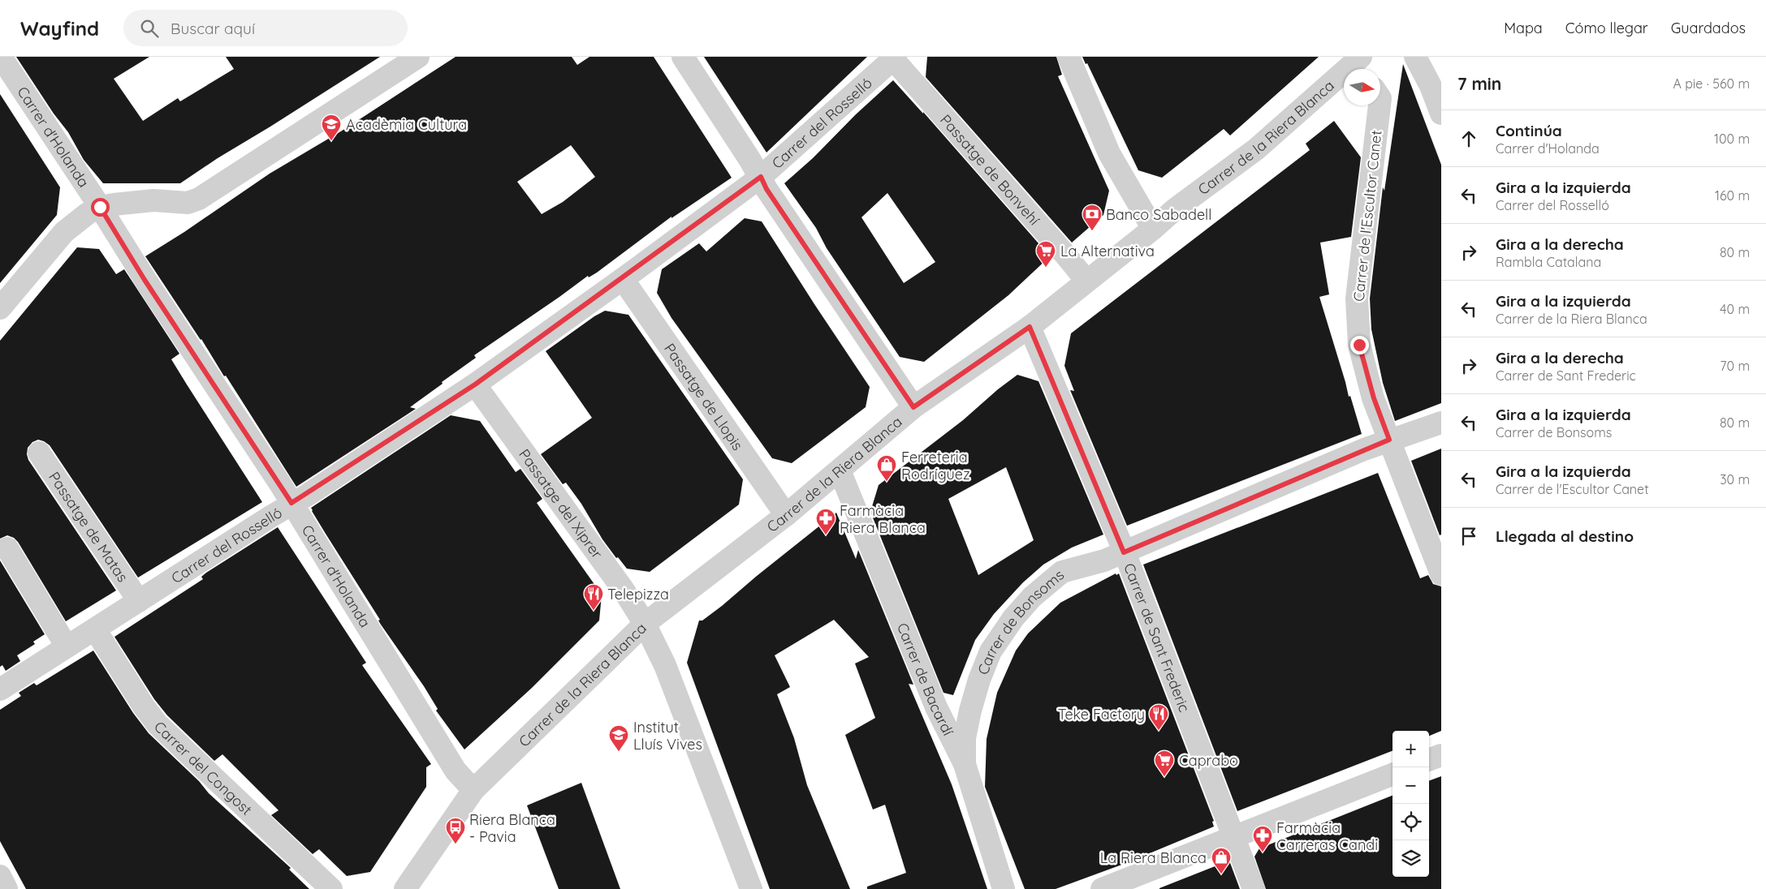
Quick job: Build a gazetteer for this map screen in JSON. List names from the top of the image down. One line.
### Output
{"streets":{"street":["Carrer del Rosselló","Carrer d'Holanda","Carrer de la Riera Blanca","Passatge de Bonvehí","Carrer de l'Escultor Canet","Passatge de Llopis","Passatge del Xiprer","Passatge de Matas","Carrer de Bonsoms","Carrer de Sant Frederic","Carrer de Bacardí","Carrer del Congost"]},"crossings":[["Carrer del Rosselló","Carrer d'Holanda"],["Carrer del Rosselló","Passatge de Bonvehí"],["Carrer del Rosselló","Passatge de Llopis"],["Carrer del Rosselló","Passatge del Xiprer"],["Carrer del Rosselló","Passatge de Matas"],["Carrer del Rosselló","Carrer del Congost"],["Carrer d'Holanda","Carrer de la Riera Blanca"],["Carrer de la Riera Blanca","Passatge de Bonvehí"],["Carrer de la Riera Blanca","Passatge de Llopis"],["Carrer de la Riera Blanca","Passatge del Xiprer"],["Carrer de la Riera Blanca","Carrer de Sant Frederic"],["Carrer de la Riera Blanca","Carrer de Bacardí"],["Carrer de l'Escultor Canet","Carrer de Bonsoms"],["Carrer de Bonsoms","Carrer de Sant Frederic"],["Carrer de Bonsoms","Carrer de Bacardí"]],"places":{"school or university":["Acadèmia Cultura","Institut Lluís Vives"],"bank":["Banco Sabadell"],"supermarket":["La Alternativa","Caprabo"],"shop":["Ferreteria Rodríguez","La Riera Blanca"],"pharmacy":["Farmàcia Riera Blanca","Farmàcia Carreras Candi"],"restaurant":["Telepizza","Teke Factory"],"bus stop":["Riera Blanca - Pavia"]},"north":"right","page":{"header":"Wayfind","search":"Buscar aquí","nav":["Mapa","Cómo llegar","Guardados"],"heading":["7 min","A pie · 560 m"],"list":[["Continúa","Carrer d'Holanda","100 m"],["Gira a la izquierda","Carrer del Rosselló","160 m"],["Gira a la derecha","Rambla Catalana","80 m"],["Gira a la izquierda","Carrer de la Riera Blanca","40 m"],["Gira a la derecha","Carrer de Sant Frederic","70 m"],["Gira a la izquierda","Carrer de Bonsoms","80 m"],["Gira a la izquierda","Carrer de l'Escultor Canet","30 m"],"Llegada al destino"],"map_buttons":["+","−"]}}
